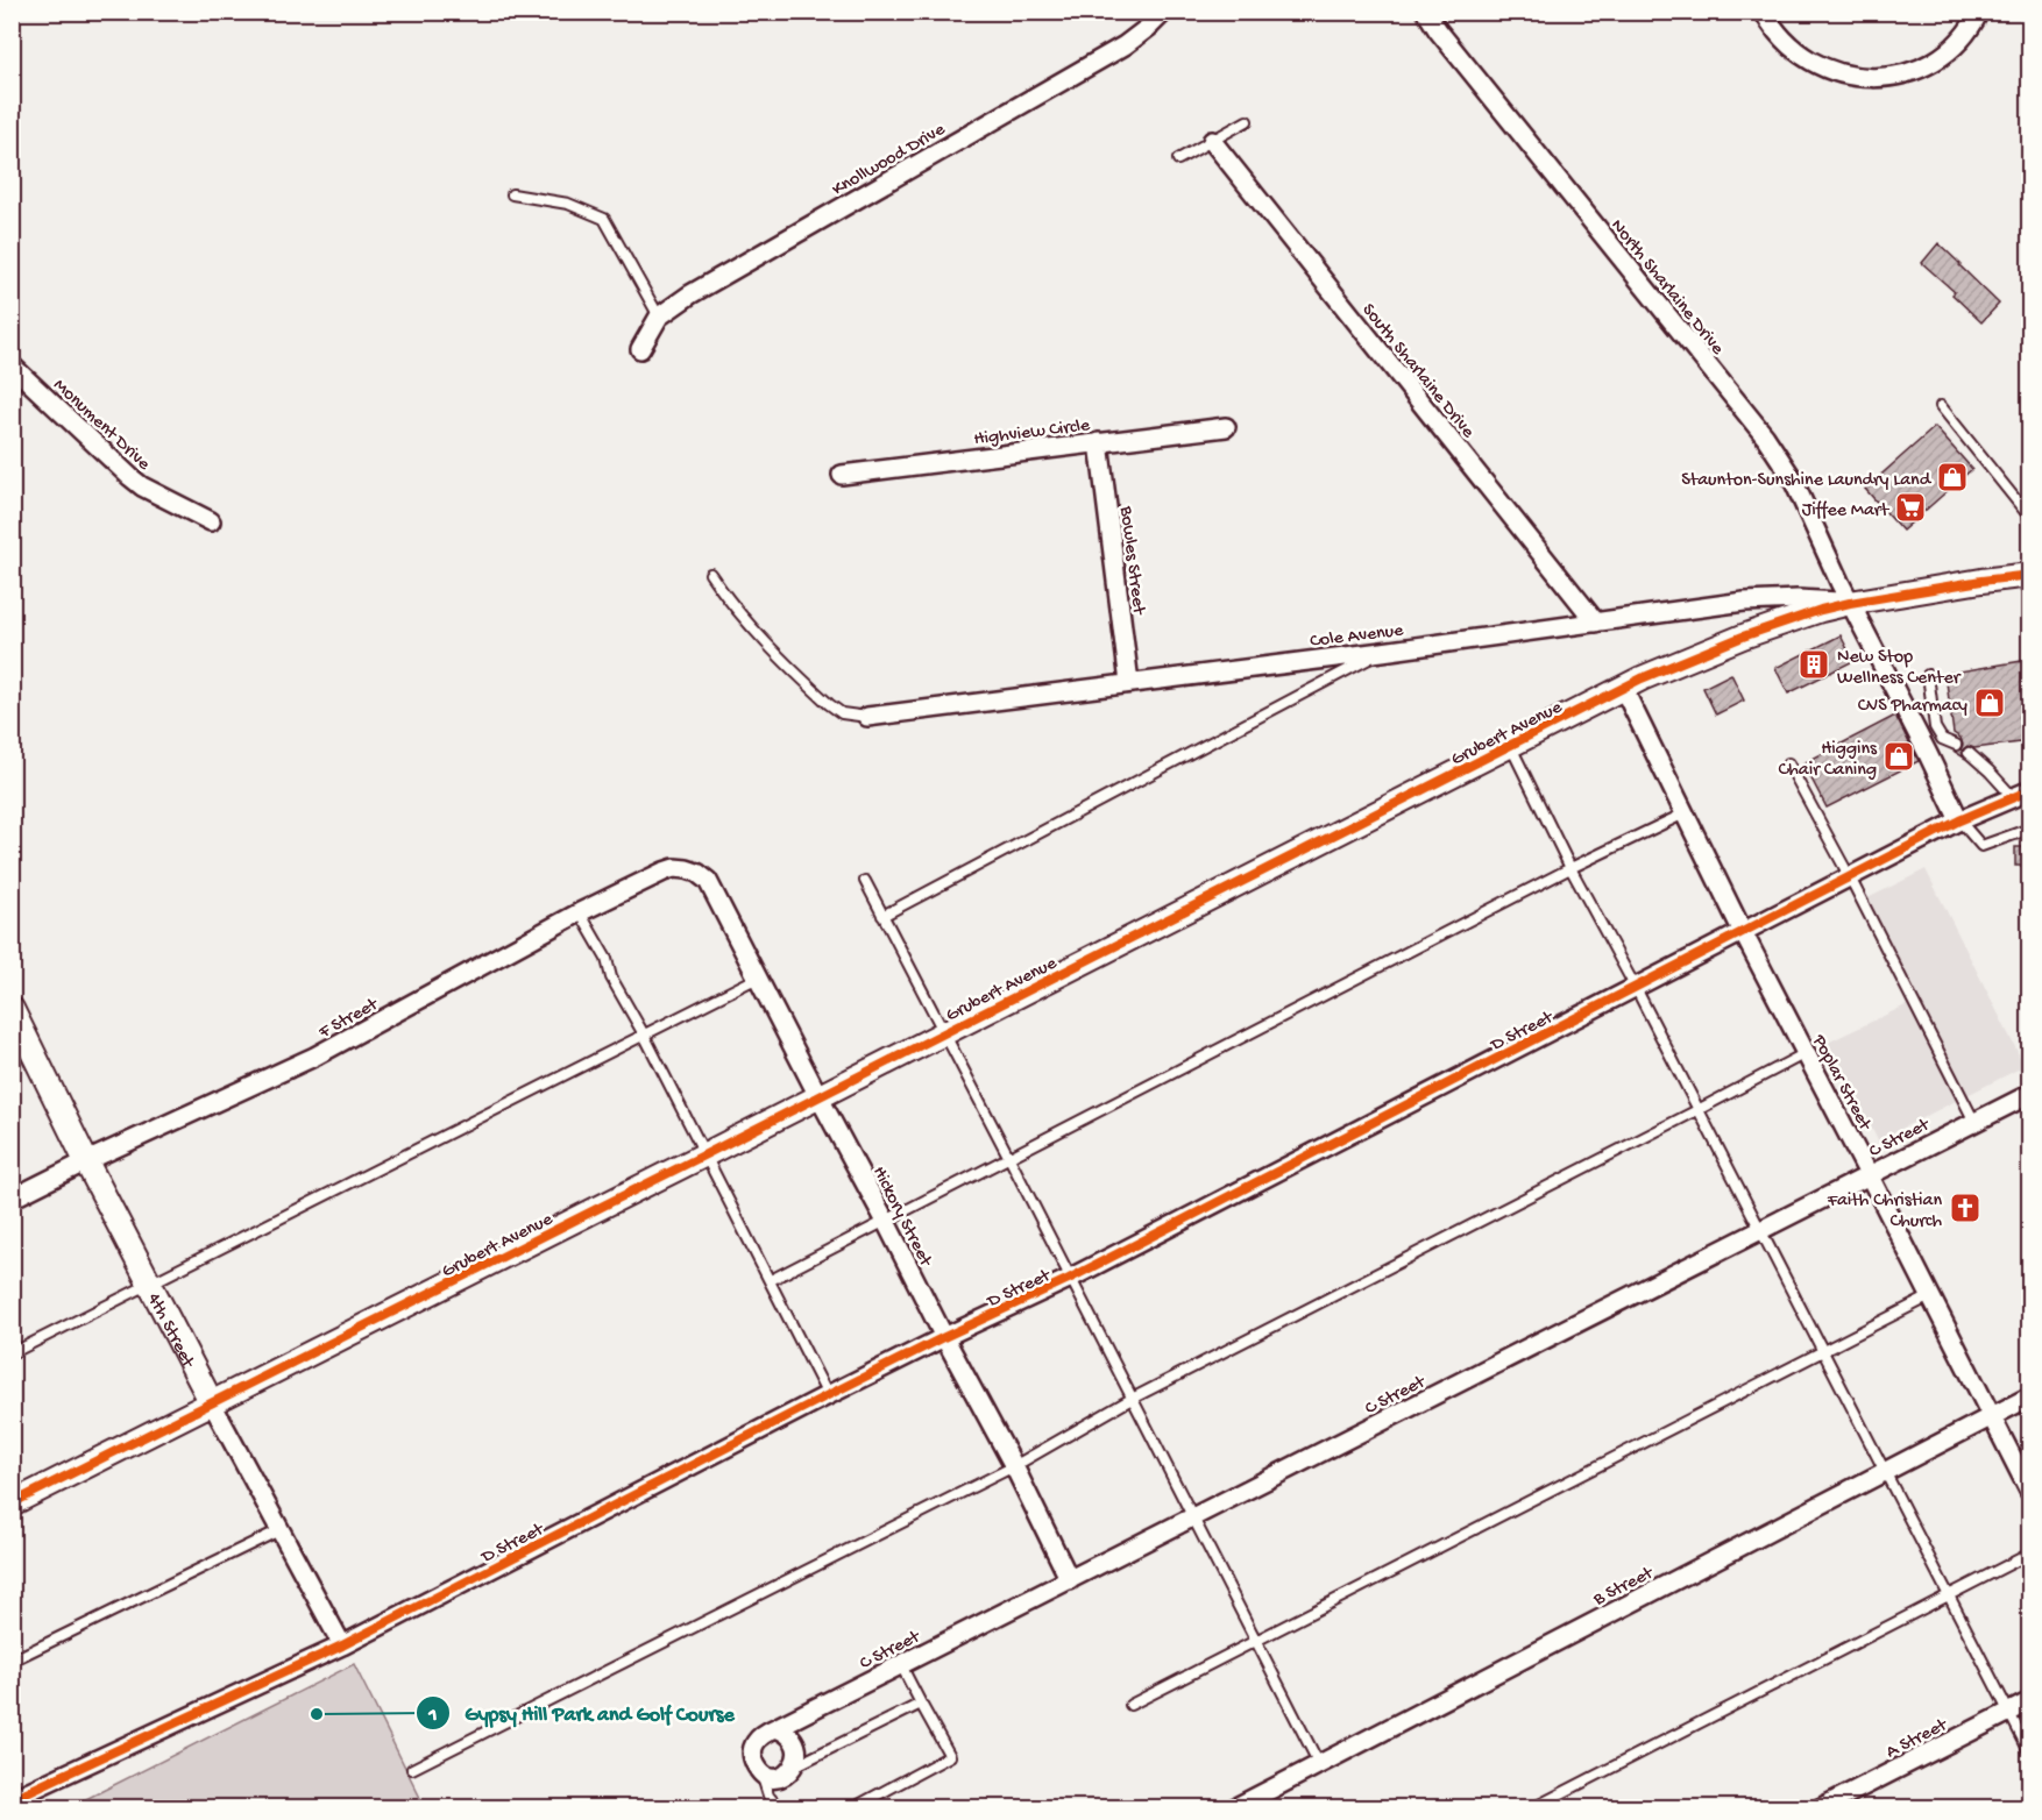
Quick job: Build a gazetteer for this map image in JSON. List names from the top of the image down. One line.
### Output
{"streets":{"street":["Knollwood Drive","North Sharlaine Drive","South Sharlaine Drive","Monument Drive","Highview Circle","Bowles Street","Cole Avenue","Grubert Avenue","F Street","D Street","Poplar Street","C Street","Hickory Street","4th Street","B Street","A Street"]},"crossings":[["North Sharlaine Drive","Cole Avenue"],["North Sharlaine Drive","Grubert Avenue"],["North Sharlaine Drive","D Street"],["South Sharlaine Drive","Cole Avenue"],["Highview Circle","Bowles Street"],["Bowles Street","Cole Avenue"],["Cole Avenue","Grubert Avenue"],["Grubert Avenue","Poplar Street"],["Grubert Avenue","Hickory Street"],["Grubert Avenue","4th Street"],["F Street","Hickory Street"],["F Street","4th Street"],["D Street","Poplar Street"],["D Street","Hickory Street"],["D Street","4th Street"],["Poplar Street","C Street"],["Poplar Street","B Street"],["C Street","Hickory Street"]],"places":{"shop":["Staunton-Sunshine Laundry Land","CVS Pharmacy","Higgins Chair Caning"],"supermarket":["Jiffee Mart"],"building":["New Stop Wellness Center"],"church":["Faith Christian Church"],"other":["Gypsy Hill Park and Golf Course"]}}
